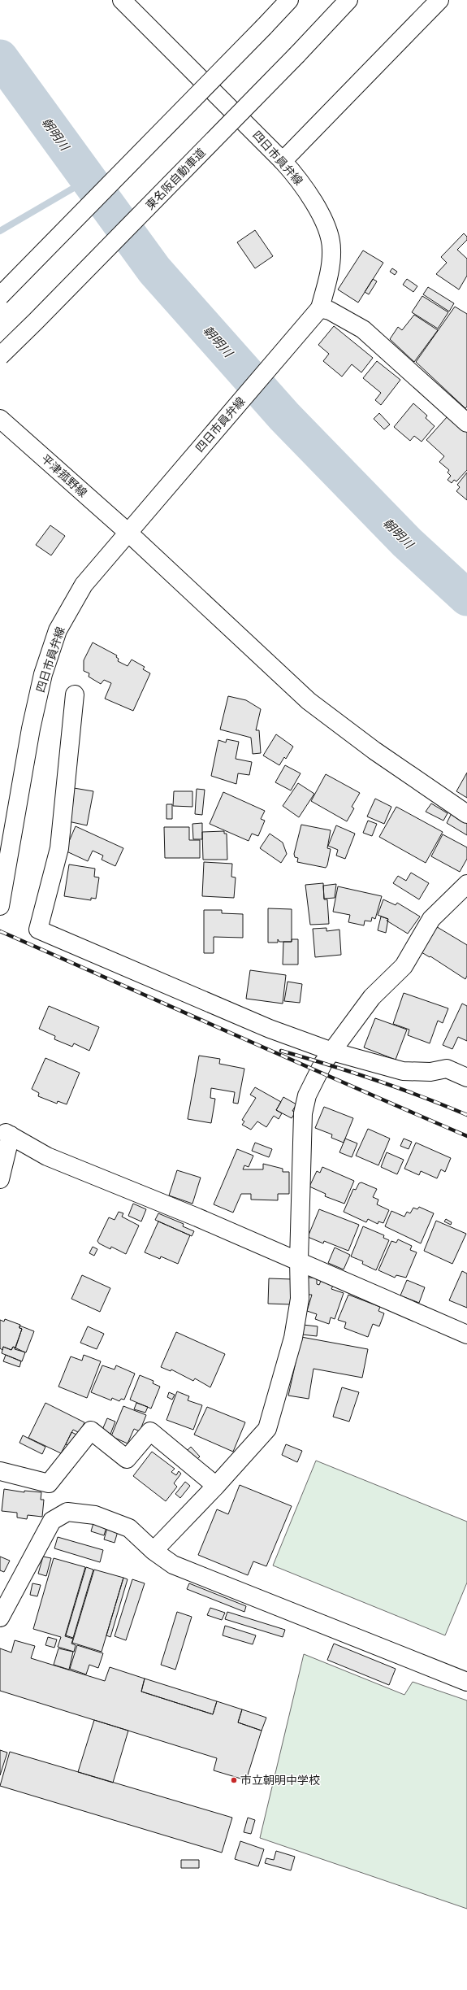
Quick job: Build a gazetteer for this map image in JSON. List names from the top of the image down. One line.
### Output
{"streets":{"main road":["四日市員弁線","東名阪自動車道","平津菰野線"]},"crossings":[["四日市員弁線","平津菰野線"]],"water":["朝明川"],"places":["市立朝明中学校"]}
